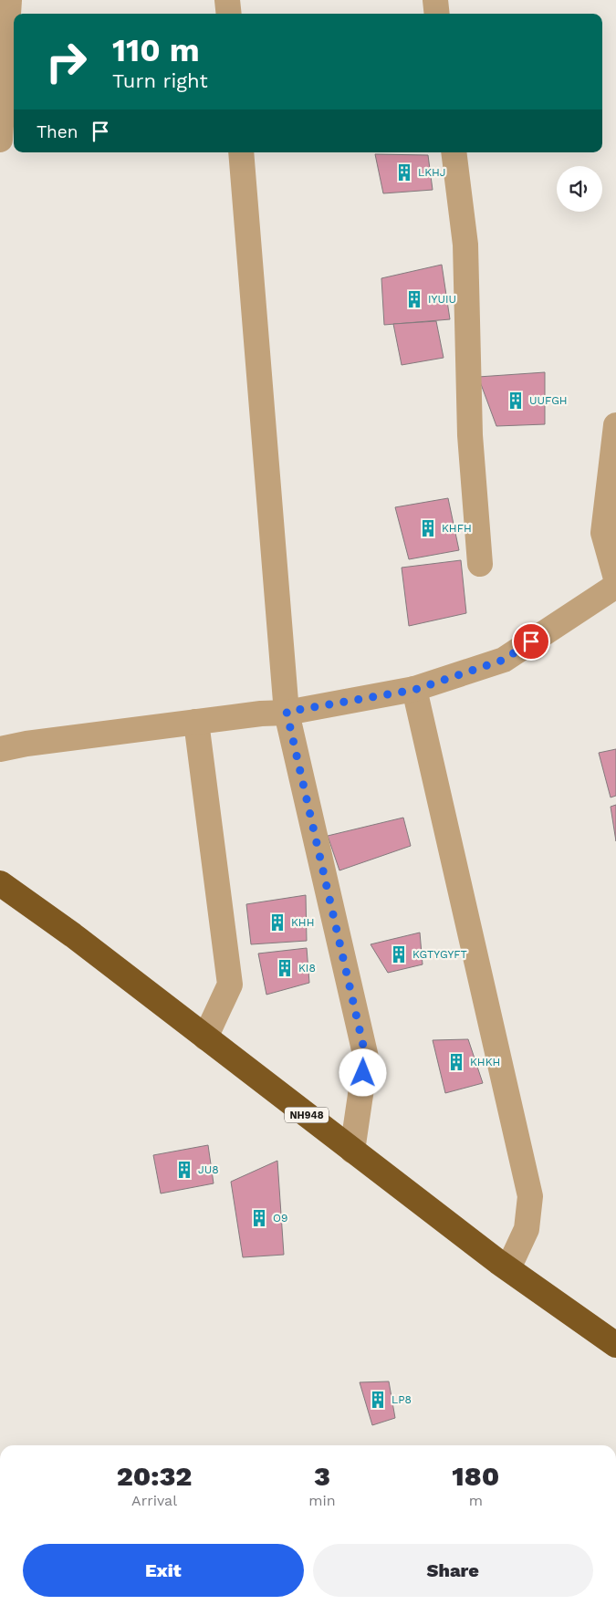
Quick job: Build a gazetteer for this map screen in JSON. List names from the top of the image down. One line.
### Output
{"streets":{"highway":["NH948"]},"places":{"building":["LKHJ","IYUIU","UUFGH","KHFH","KHH","KGTYGYFT","KI8","KHKH","JU8","O9","LP8"]},"page":{"turn":["110 m","Turn right"],"then":"Then","eta":["20:32","Arrival","3","min","180","m"],"buttons":["Exit","Share"]}}
